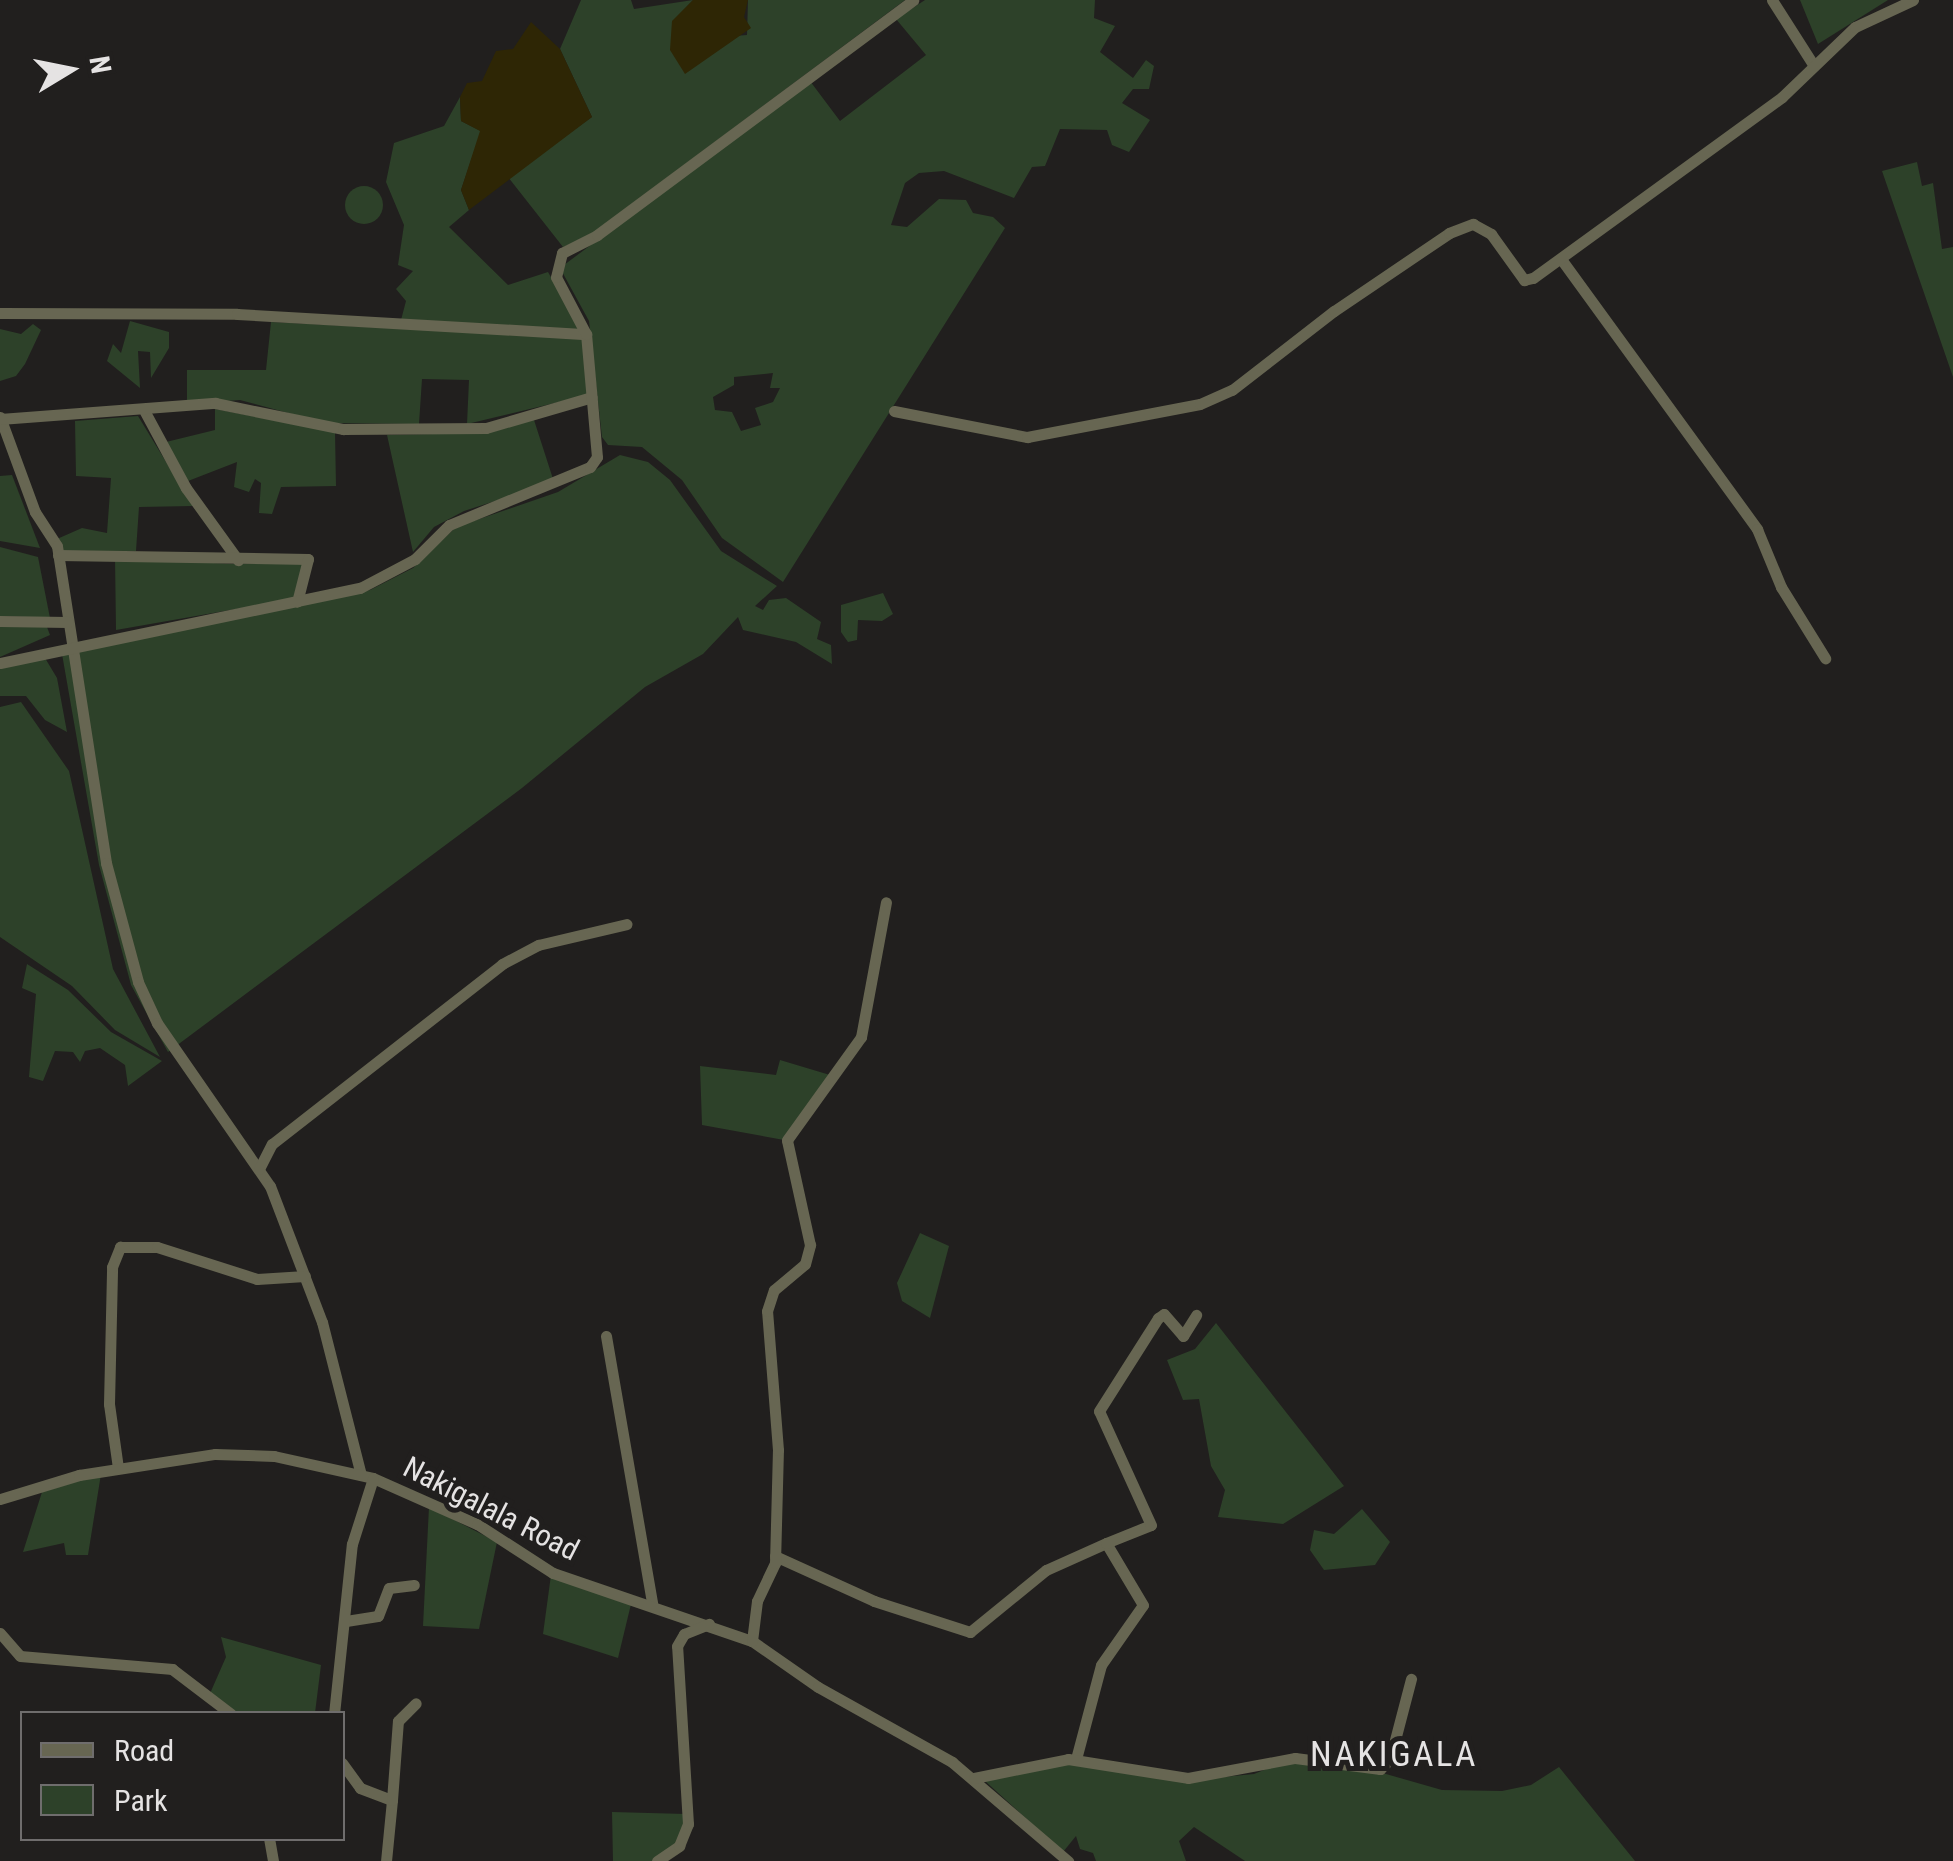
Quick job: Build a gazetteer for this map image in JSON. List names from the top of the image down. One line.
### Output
{"streets":{"street":["Nakigalala Road"]},"districts":["NAKIGALA"],"legend":["Road","Park"],"north":"right"}
